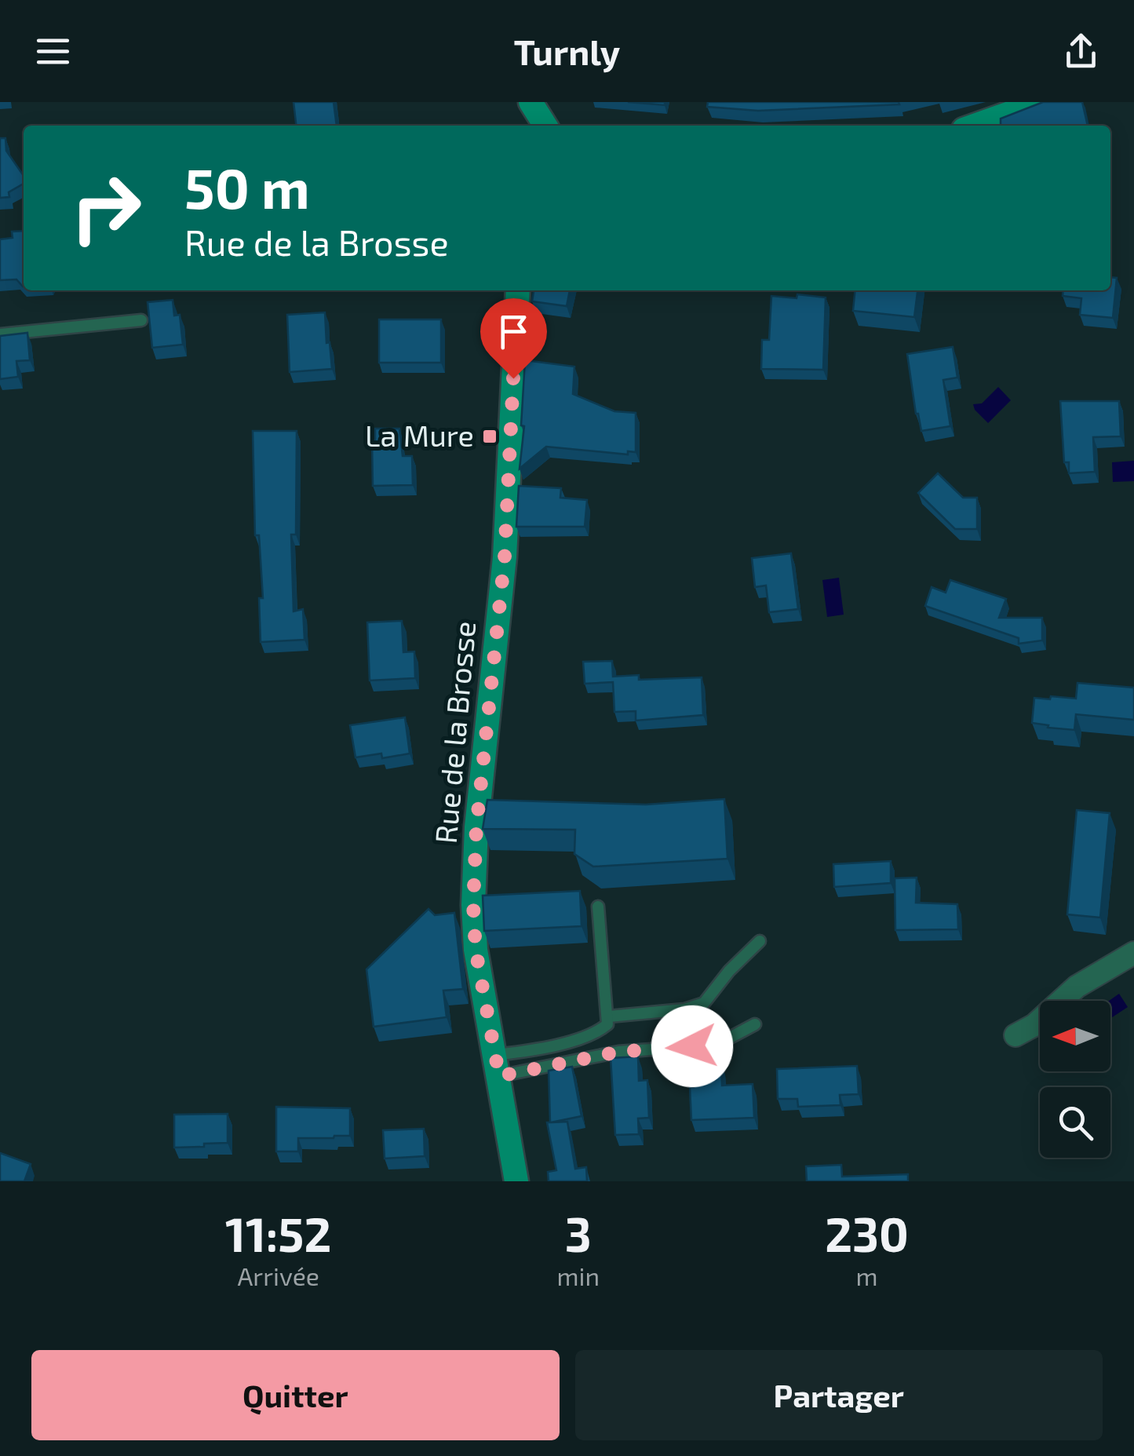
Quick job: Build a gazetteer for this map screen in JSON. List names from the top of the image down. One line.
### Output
{"streets":{"street":["Rue de la Brosse"]},"places":{"transit":["La Mure"]},"north":"left","page":{"header":"Turnly","turn":["50 m","Rue de la Brosse"],"eta":["11:52","Arrivée","3","min","230","m"],"buttons":["Quitter","Partager"]}}
